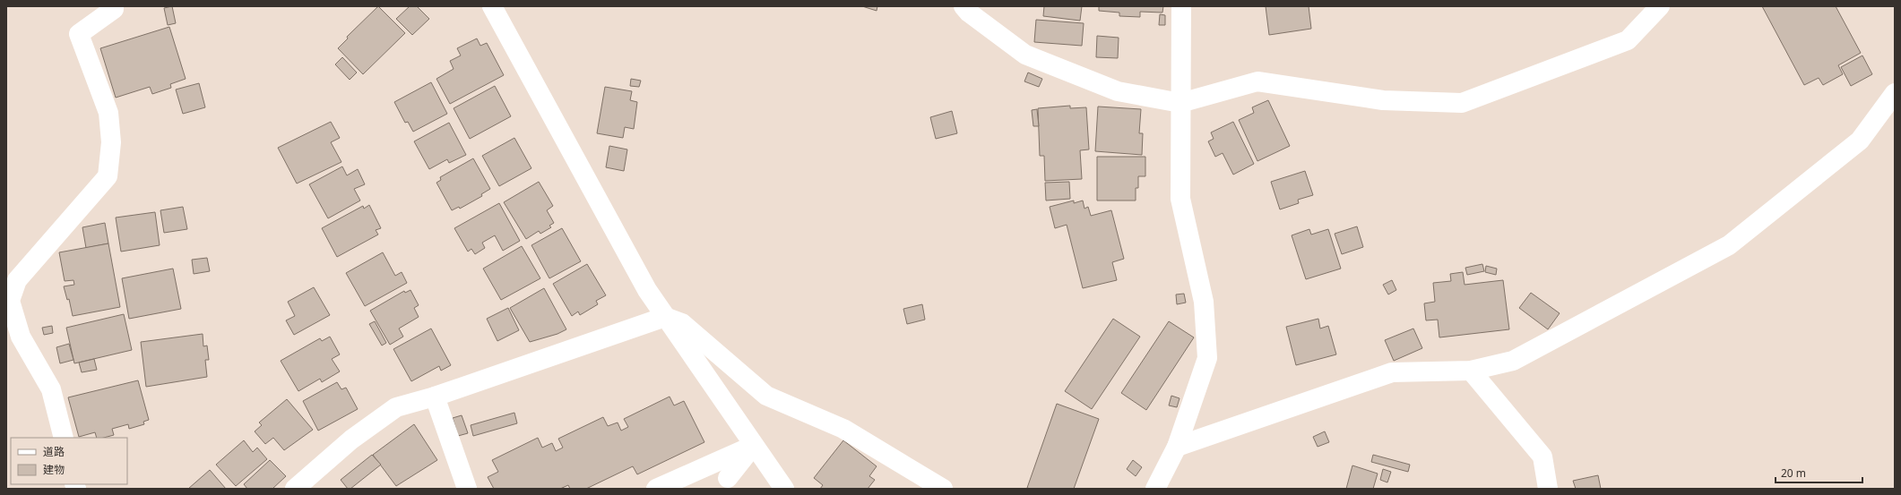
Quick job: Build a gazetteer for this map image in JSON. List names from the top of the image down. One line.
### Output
{"legend":["道路","建物"],"scale_bar":"20 m"}
